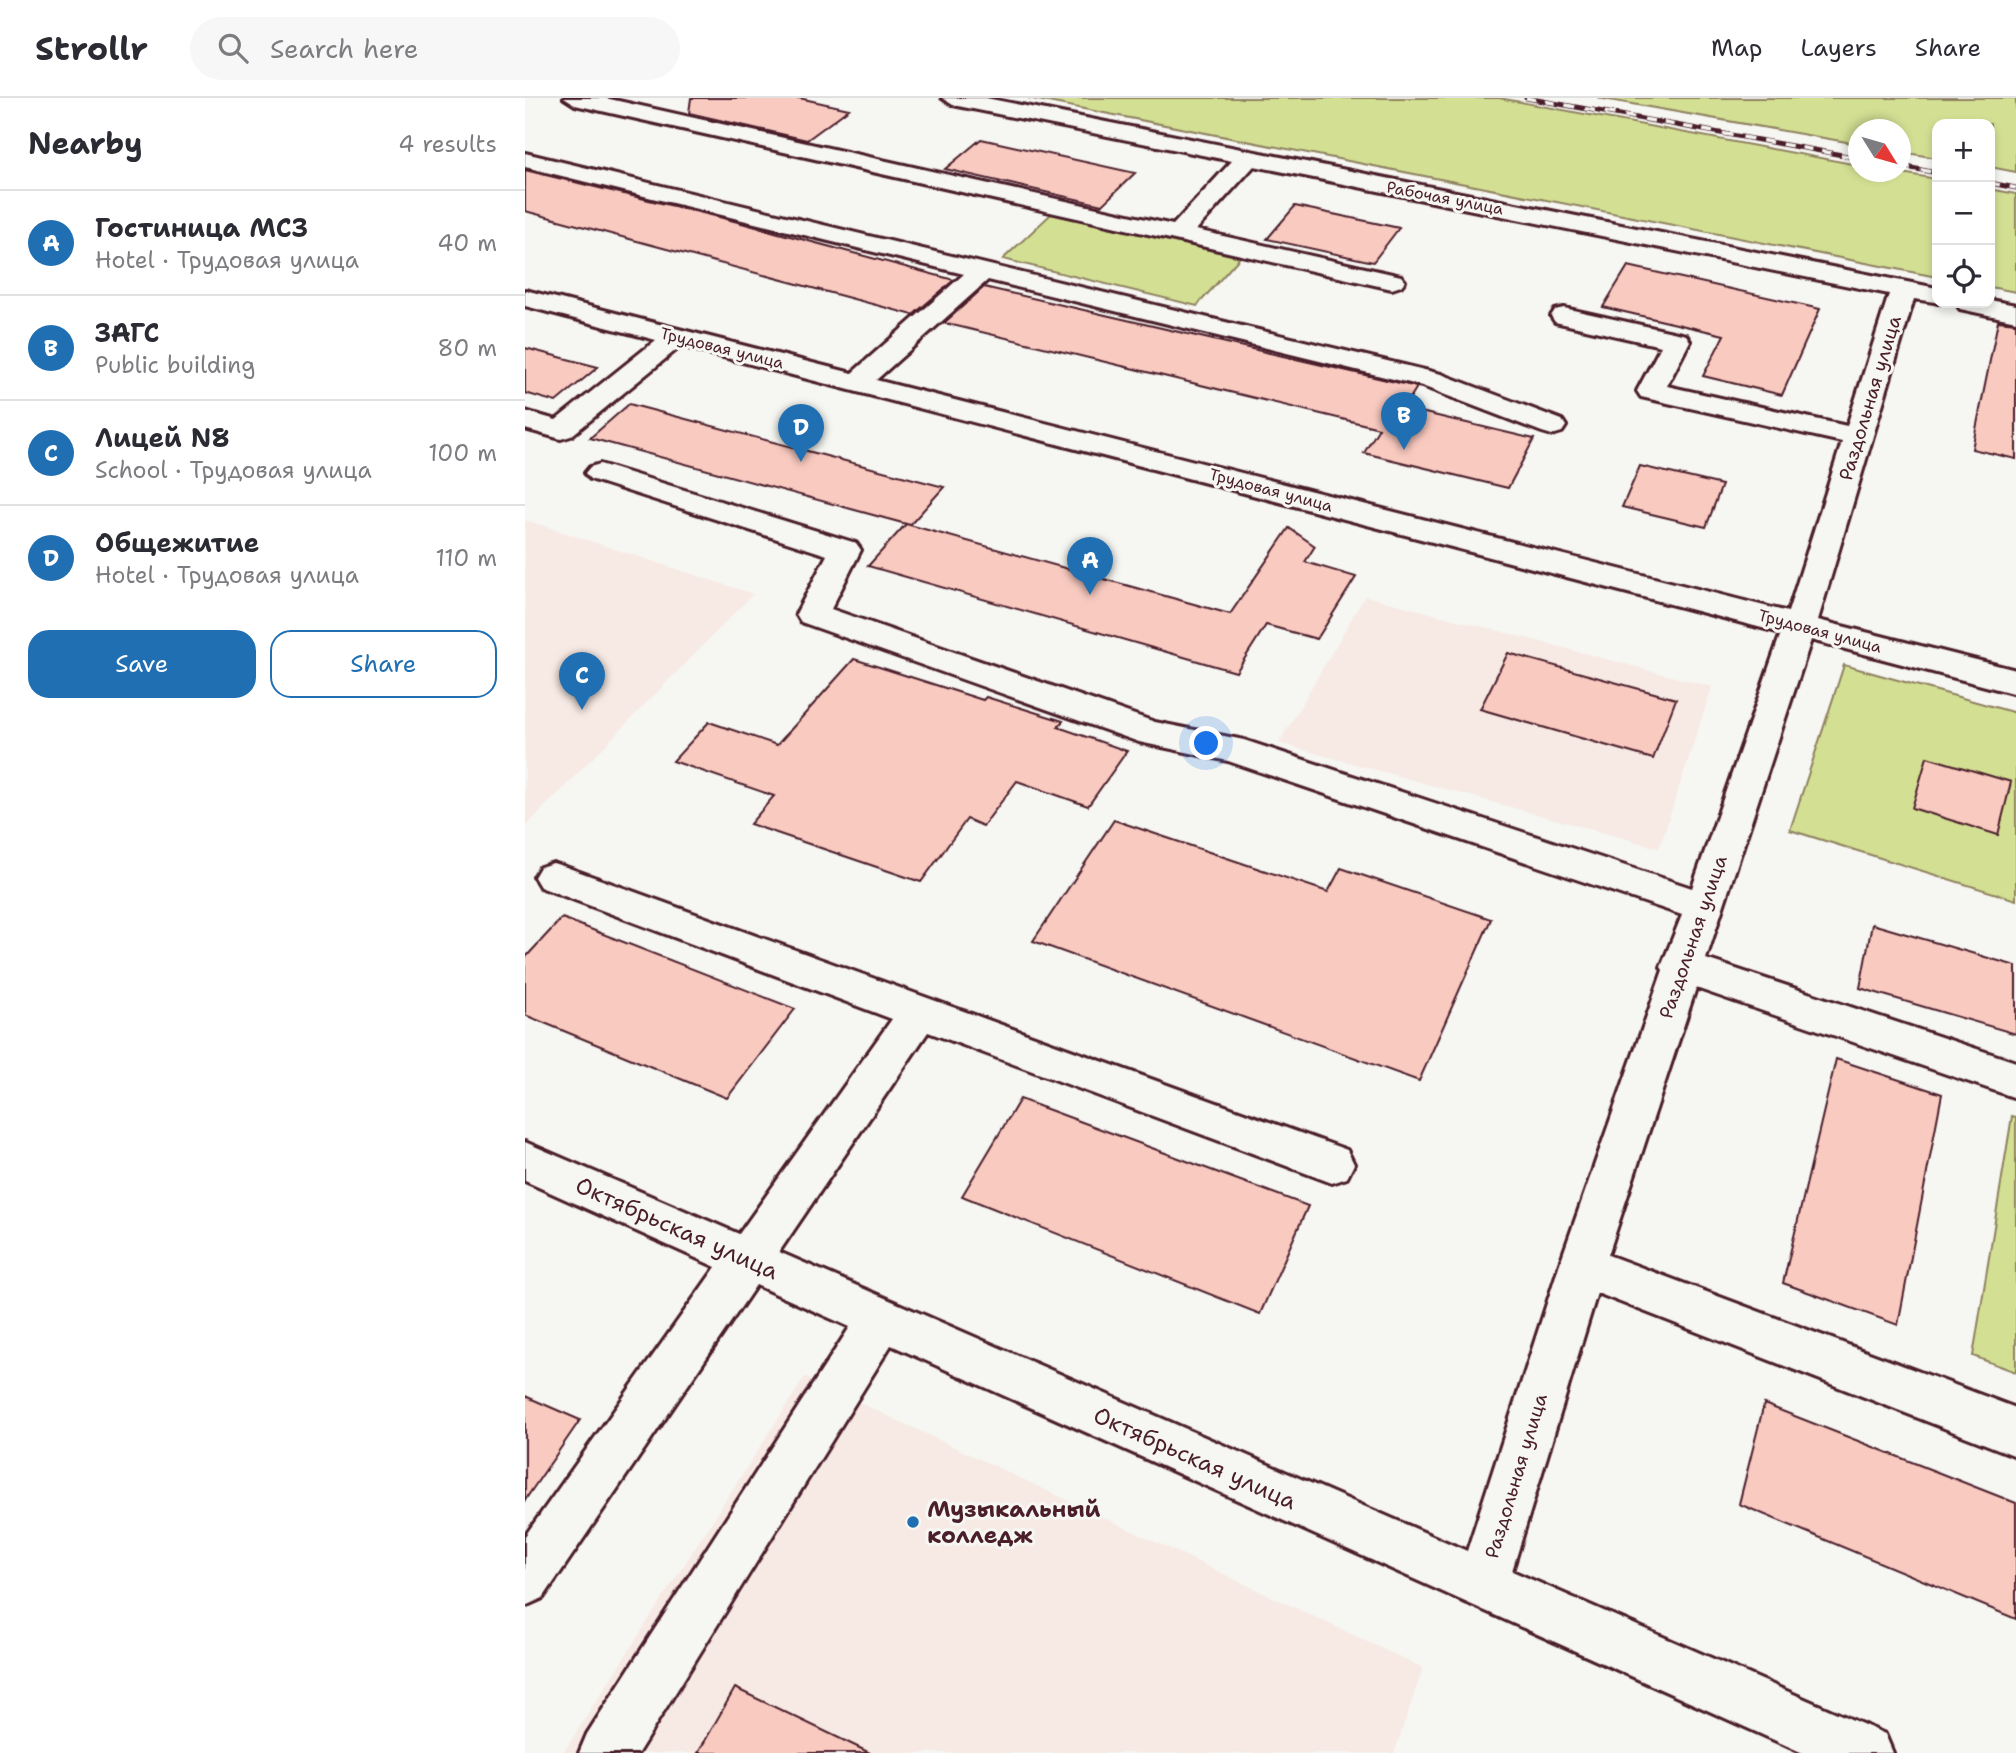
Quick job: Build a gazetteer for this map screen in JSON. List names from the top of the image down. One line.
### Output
{"streets":{"street":["Рабочая улица","Трудовая улица","Раздольная улица","Октябрьская улица"]},"crossings":[["Рабочая улица","Раздольная улица"],["Трудовая улица","Раздольная улица"],["Раздольная улица","Октябрьская улица"]],"places":["Музыкальный колледж"],"north":"bottom right","page":{"header":"Strollr","search":"Search here","nav":["Map","Layers","Share"],"heading":["Nearby","4 results"],"map_buttons":["+","−"],"list":[{"mark":"A","name":"Гостиница МСЗ","note":"Hotel · Трудовая улица","value":"40 m"},{"mark":"B","name":"ЗАГС","note":"Public building","value":"80 m"},{"mark":"C","name":"Лицей N8","note":"School · Трудовая улица","value":"100 m"},{"mark":"D","name":"Общежитие","note":"Hotel · Трудовая улица","value":"110 m"}],"pins":["B","D","A","C"],"buttons":["Save","Share"]}}
